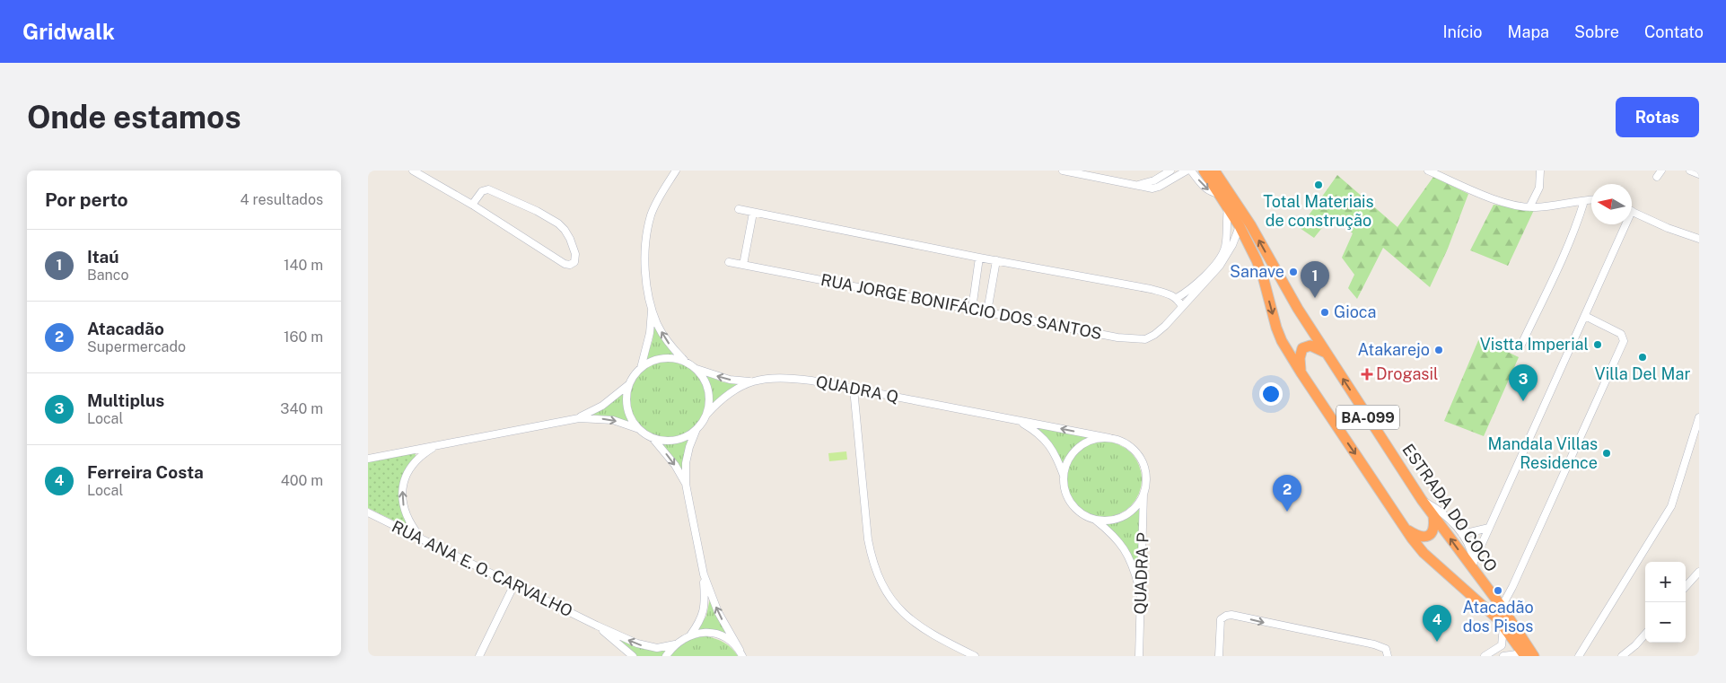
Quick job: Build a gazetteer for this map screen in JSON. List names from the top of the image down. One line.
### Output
{"streets":{"highway":["BA-099","ESTRADA DO COCO"],"street":["RUA JORGE BONIFÁCIO DOS SANTOS","QUADRA Q","RUA ANA E. O. CARVALHO","QUADRA P"]},"places":{"other":["Total Materiais de construção","Sanave","Gioca","Vistta Imperial","Atakarejo","Villa Del Mar","Mandala Villas Residence","Atacadão dos Pisos"],"health":["Drogasil"]},"north":"left","page":{"header":"Gridwalk","nav":["Início","Mapa","Sobre","Contato"],"buttons":"Rotas","title":"Onde estamos","heading":["Por perto","4 resultados"],"list":[{"mark":"1","name":"Itaú","note":"Banco","value":"140 m"},{"mark":"2","name":"Atacadão","note":"Supermercado","value":"160 m"},{"mark":"3","name":"Multiplus","note":"Local","value":"340 m"},{"mark":"4","name":"Ferreira Costa","note":"Local","value":"400 m"}],"pins":["1","3","2","4"],"map_buttons":["+","−"]}}
